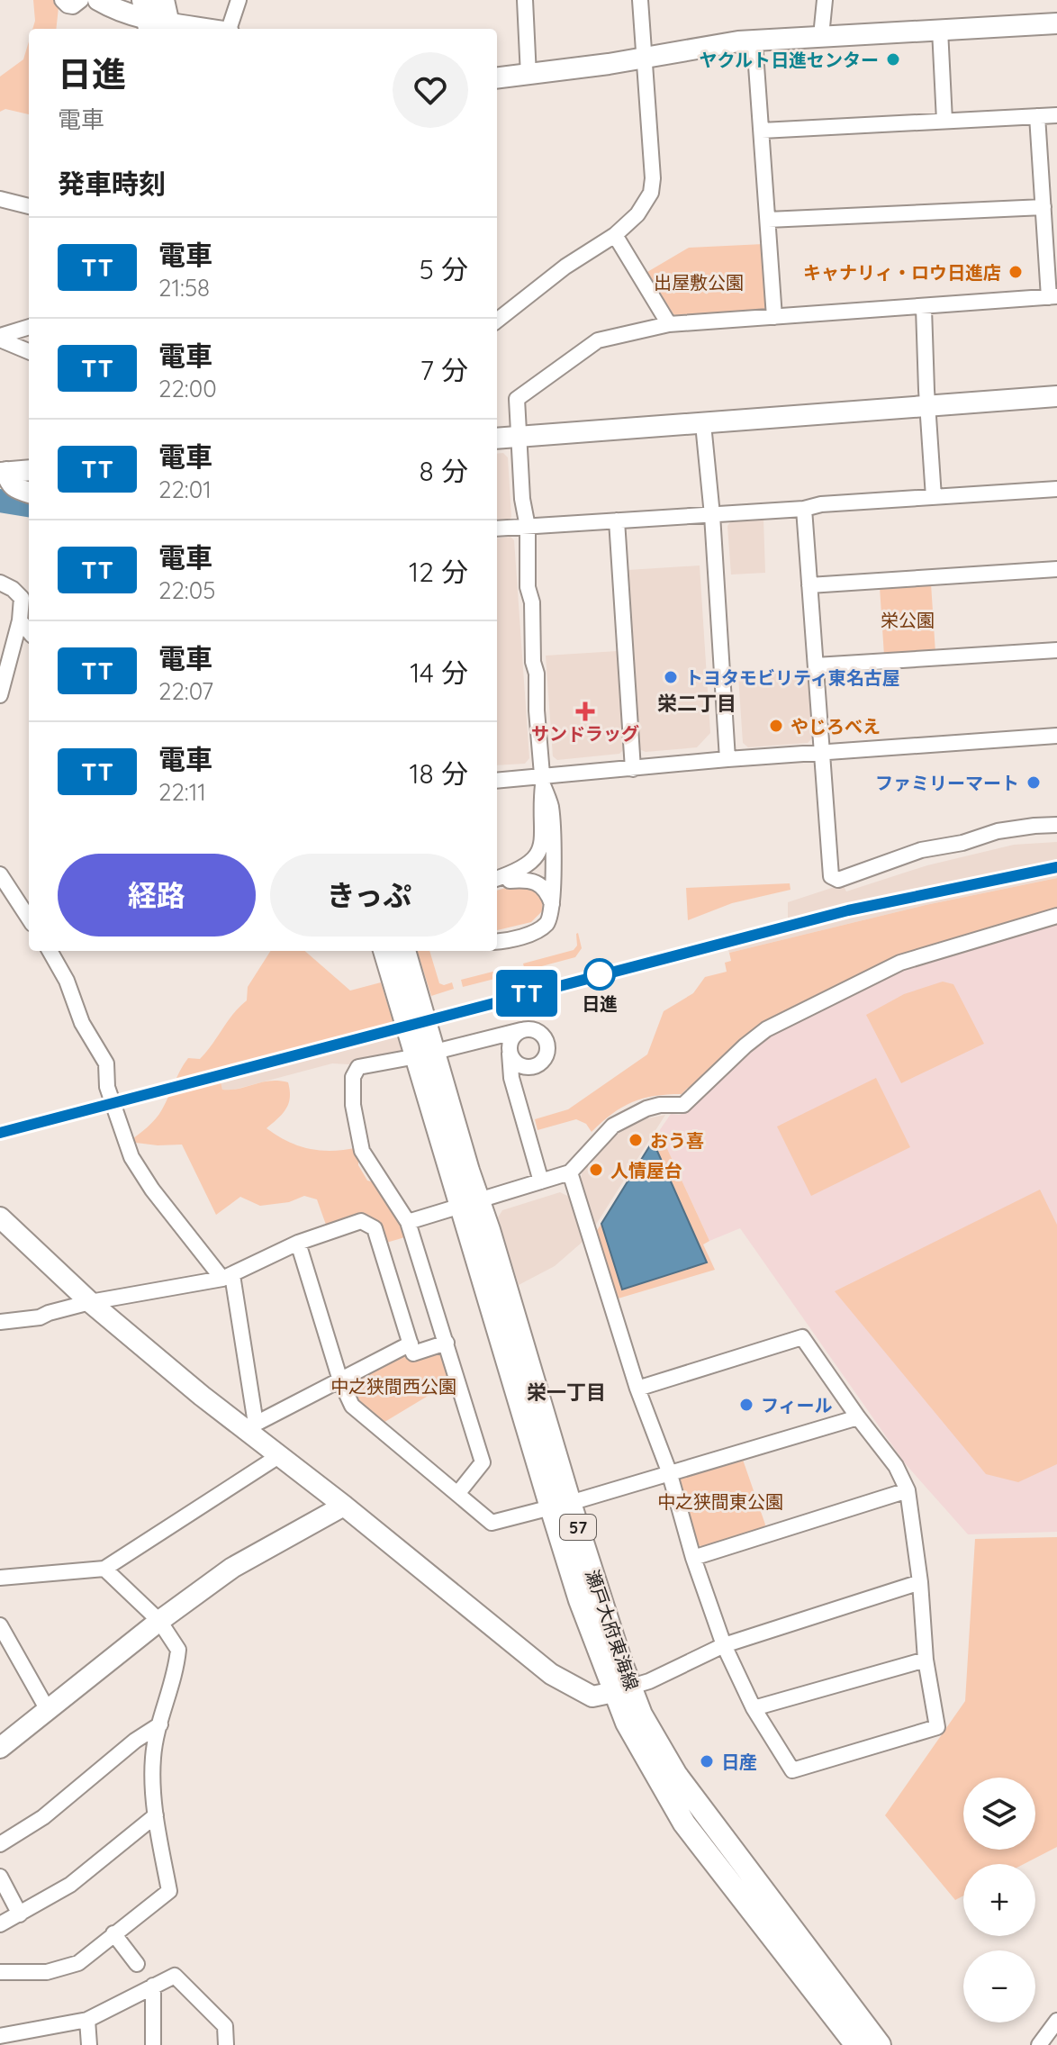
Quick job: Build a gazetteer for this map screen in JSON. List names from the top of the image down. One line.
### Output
{"streets":{"main road":["57","瀬戸大府東海線"]},"districts":["栄二丁目","栄一丁目"],"parks":["出屋敷公園","栄公園","中之狭間西公園","中之狭間東公園"],"places":{"other":["ヤクルト日進センター","キャナリィ・ロウ日進店","トヨタモビリティ東名古屋","やじろべえ","ファミリーマート","日進","おう喜","人情屋台","フィール","日産"],"health":["サンドラッグ"]},"page":{"on_map":"TT","heading":[["日進","電車"],"発車時刻"],"list":[{"mark":"TT","name":"電車","note":"21:58","value":"5 分"},{"mark":"TT","name":"電車","note":"22:00","value":"7 分"},{"mark":"TT","name":"電車","note":"22:01","value":"8 分"},{"mark":"TT","name":"電車","note":"22:05","value":"12 分"},{"mark":"TT","name":"電車","note":"22:07","value":"14 分"},{"mark":"TT","name":"電車","note":"22:11","value":"18 分"}],"buttons":["経路","きっぷ"],"map_buttons":["+","−"]}}
